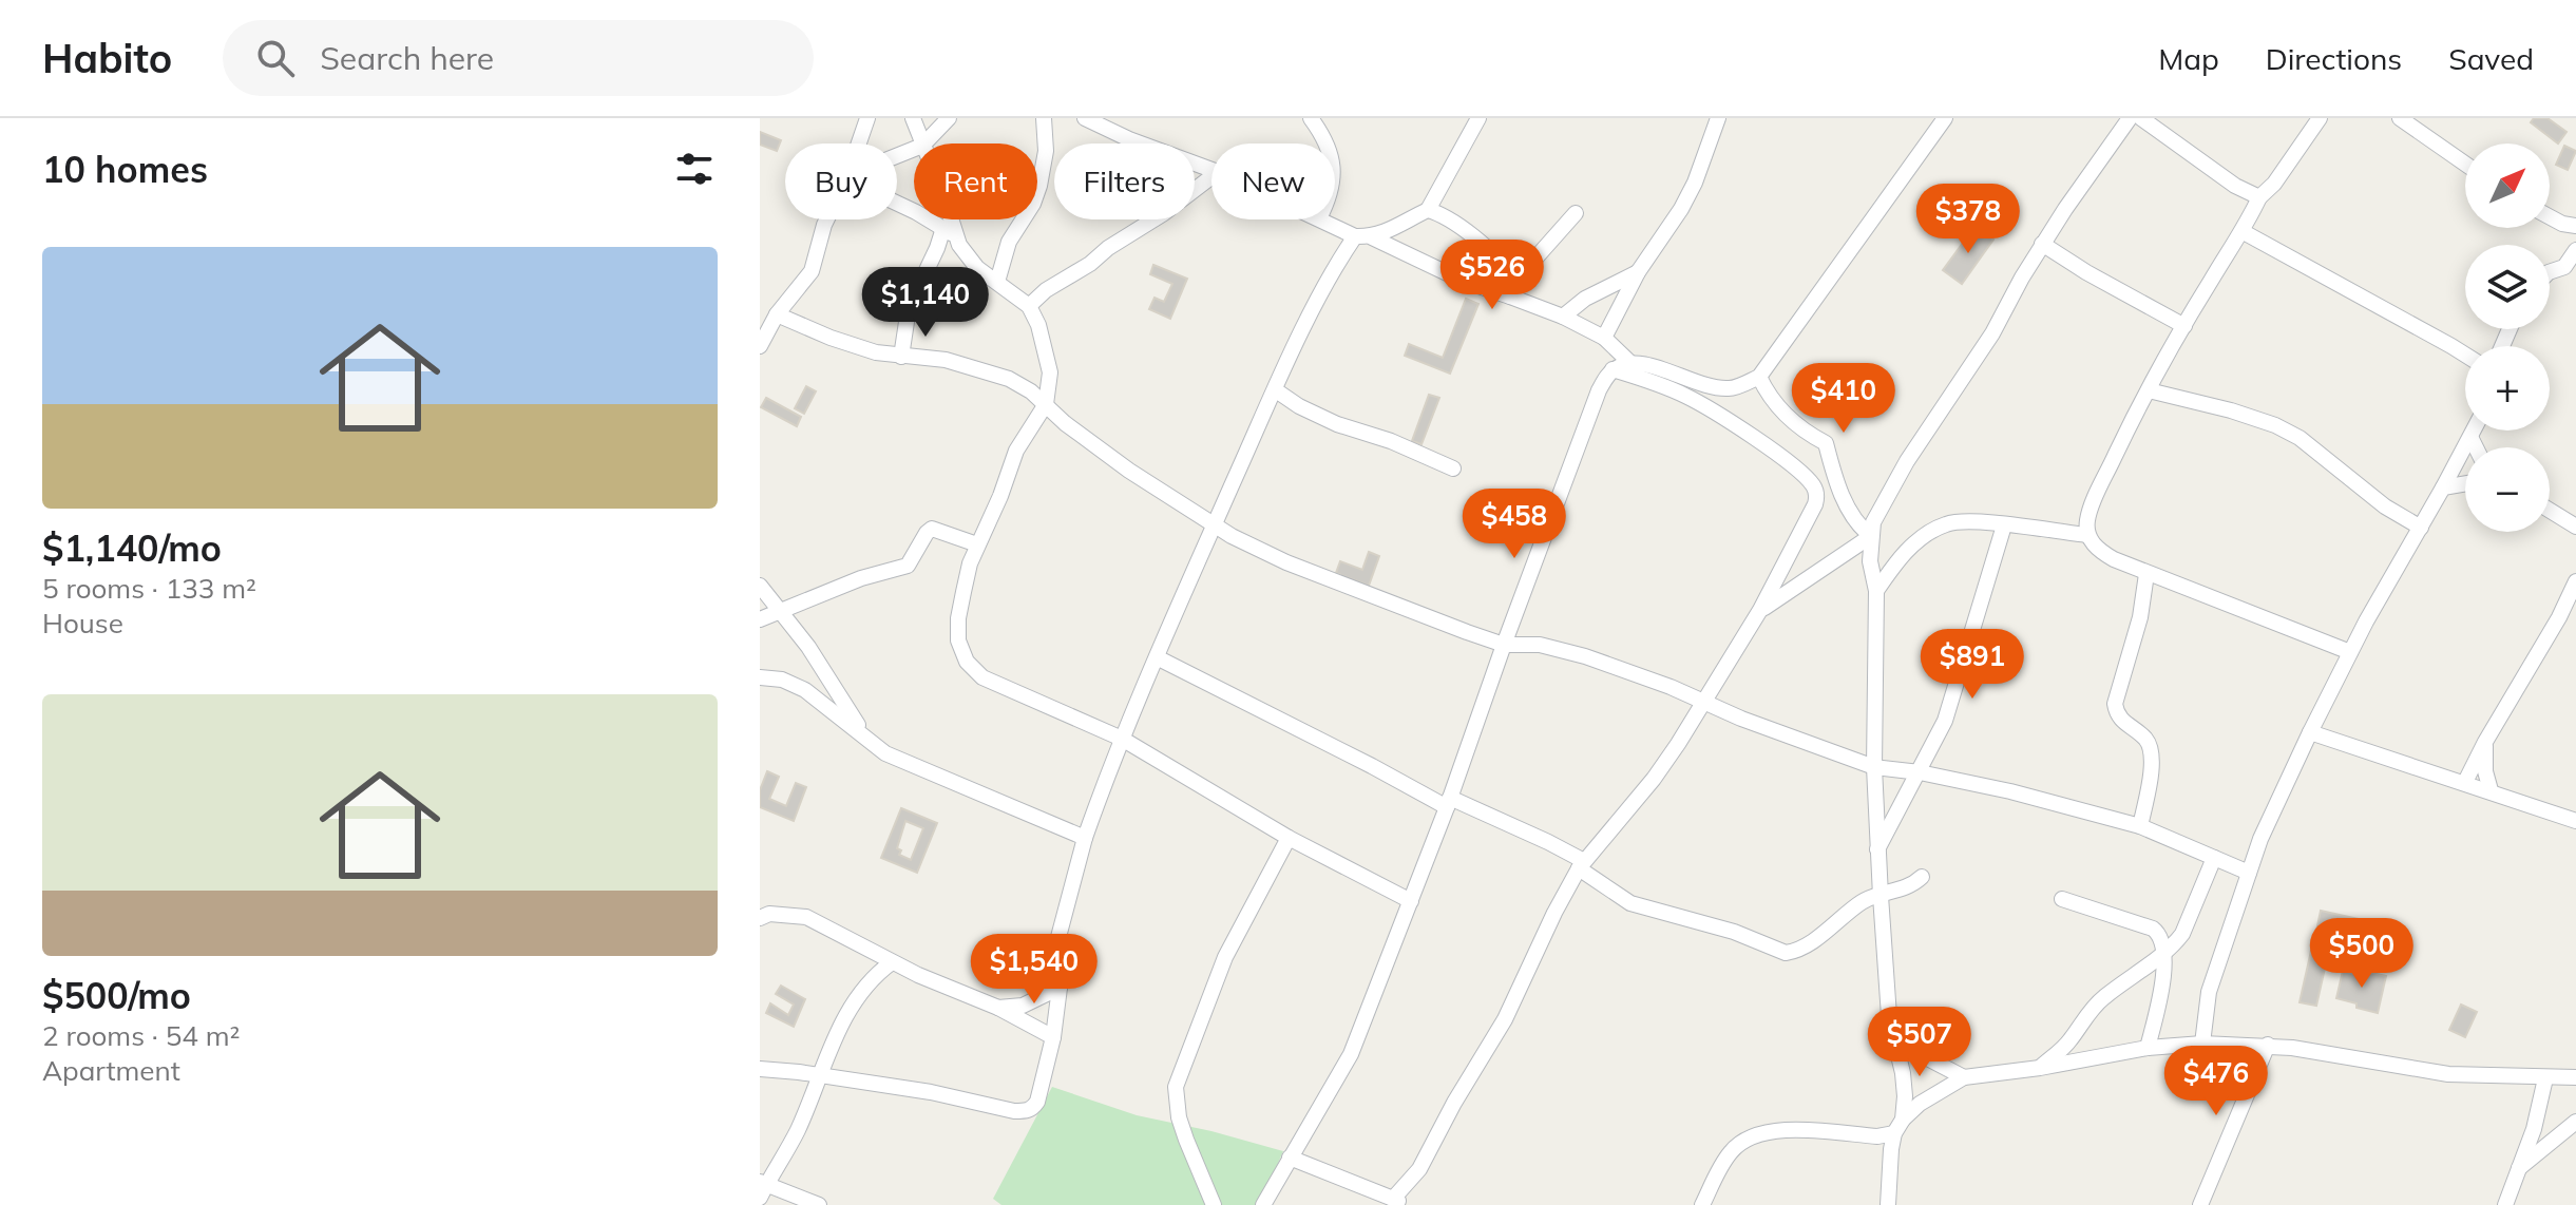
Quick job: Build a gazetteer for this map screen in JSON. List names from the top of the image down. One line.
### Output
{"north":"top right","page":{"header":"Habito","search":"Search here","nav":["Map","Directions","Saved"],"heading":"10 homes","map_buttons":["+","−"],"chip":["Buy","Rent","Filters","New"],"price":["$378","$526","$1,140","$410","$458","$891","$500","$1,540","$507","$476"],"list":[{"name":"$1,140/mo","note":"5 rooms · 133 m² · House"},{"name":"$500/mo","note":"2 rooms · 54 m² · Apartment"}]}}
